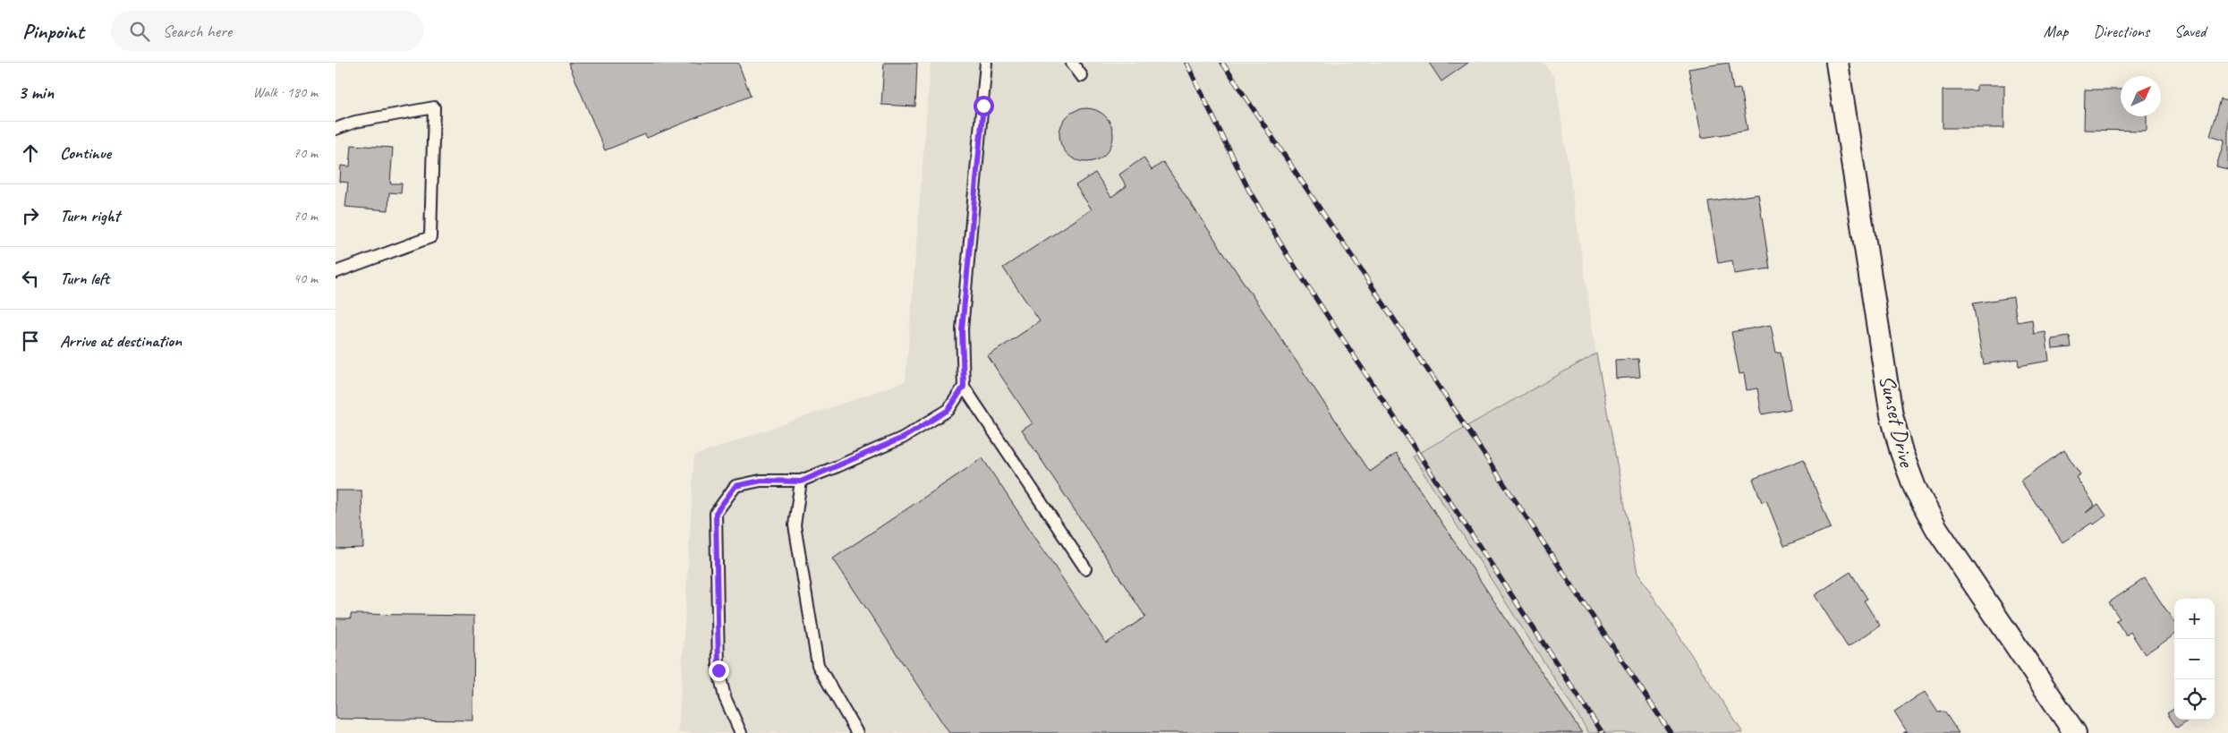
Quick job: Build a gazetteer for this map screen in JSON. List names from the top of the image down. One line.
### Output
{"streets":{"street":["Sunset Drive"]},"north":"top right","page":{"header":"Pinpoint","search":"Search here","nav":["Map","Directions","Saved"],"heading":["3 min","Walk · 180 m"],"list":[["Continue","70 m"],["Turn right","70 m"],["Turn left","40 m"],"Arrive at destination"],"map_buttons":["+","−"]}}
